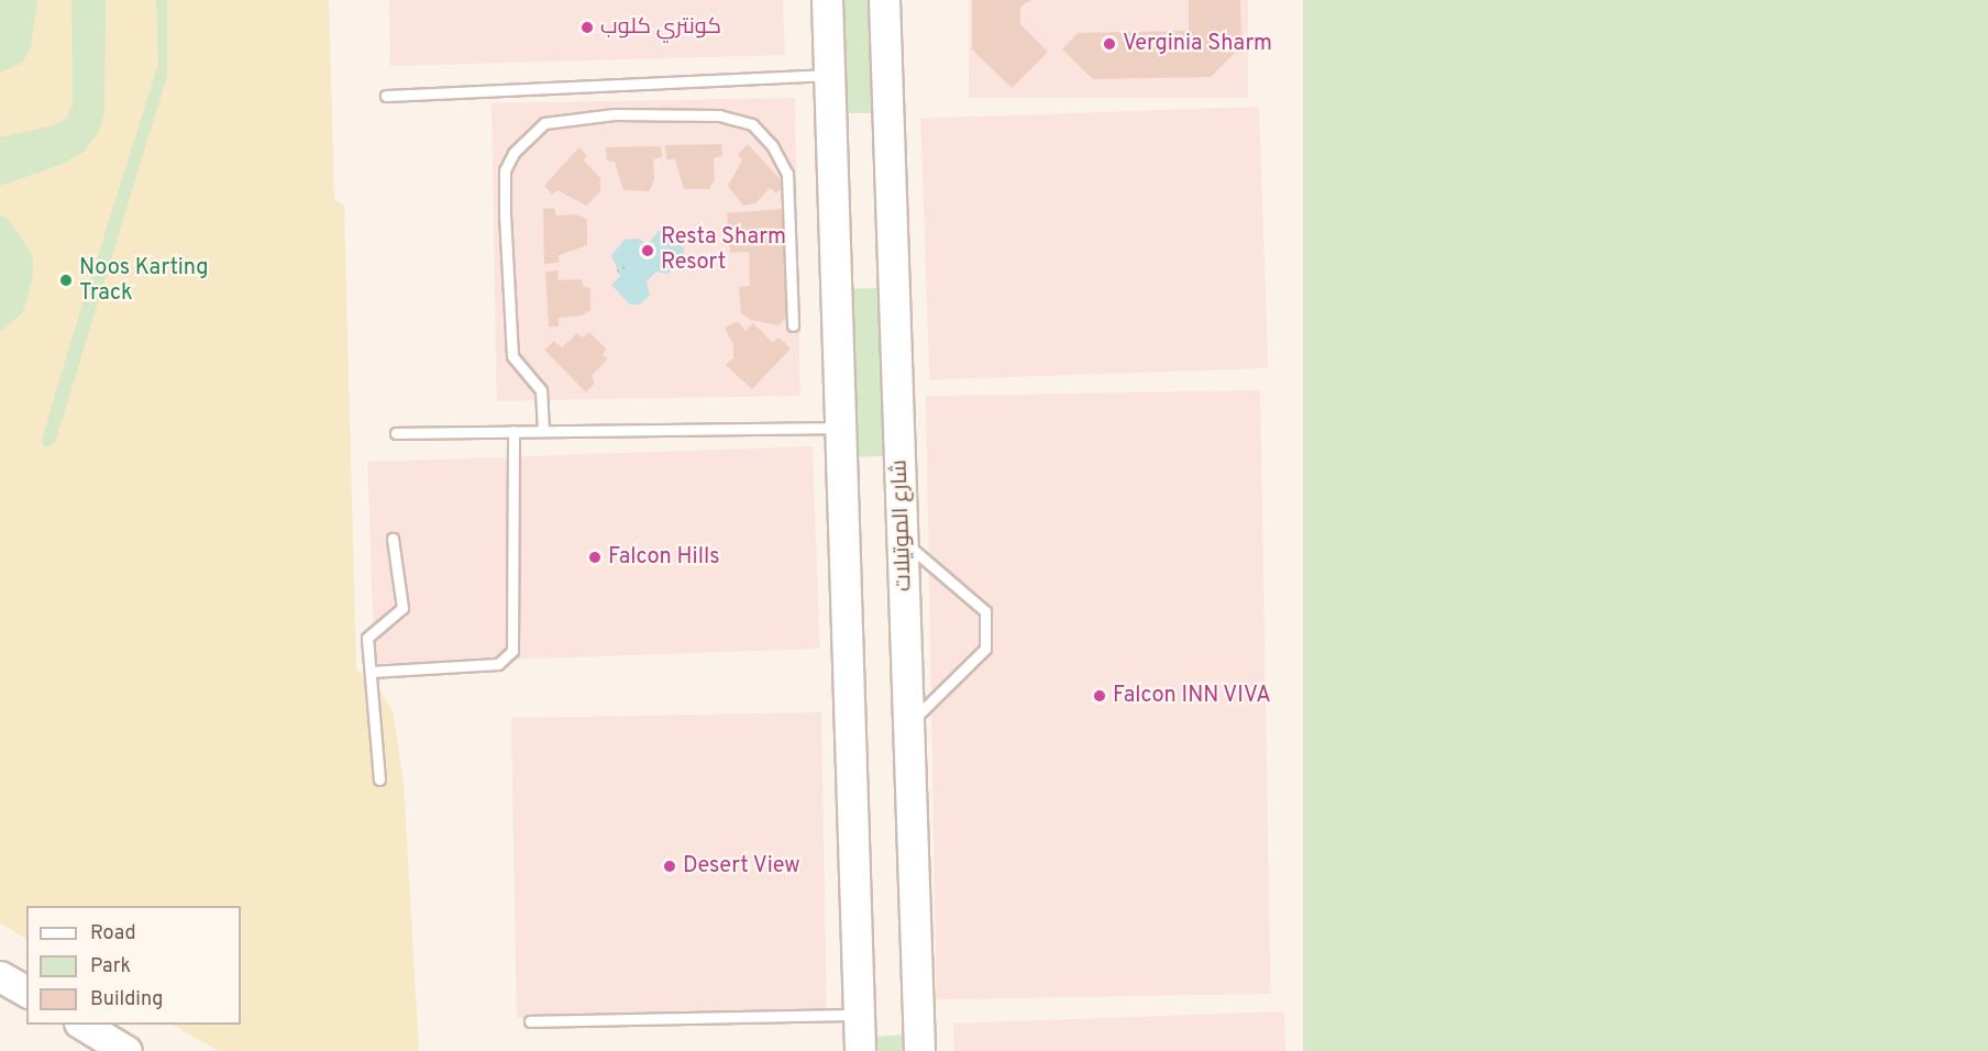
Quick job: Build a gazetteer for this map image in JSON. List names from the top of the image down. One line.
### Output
{"streets":{"street":["شارع الموتيلات"]},"places":["كونتري كلوب","Verginia Sharm","Resta Sharm Resort","Noos Karting Track","Falcon Hills","Falcon INN VIVA","Desert View"],"legend":["Road","Park","Building"]}
